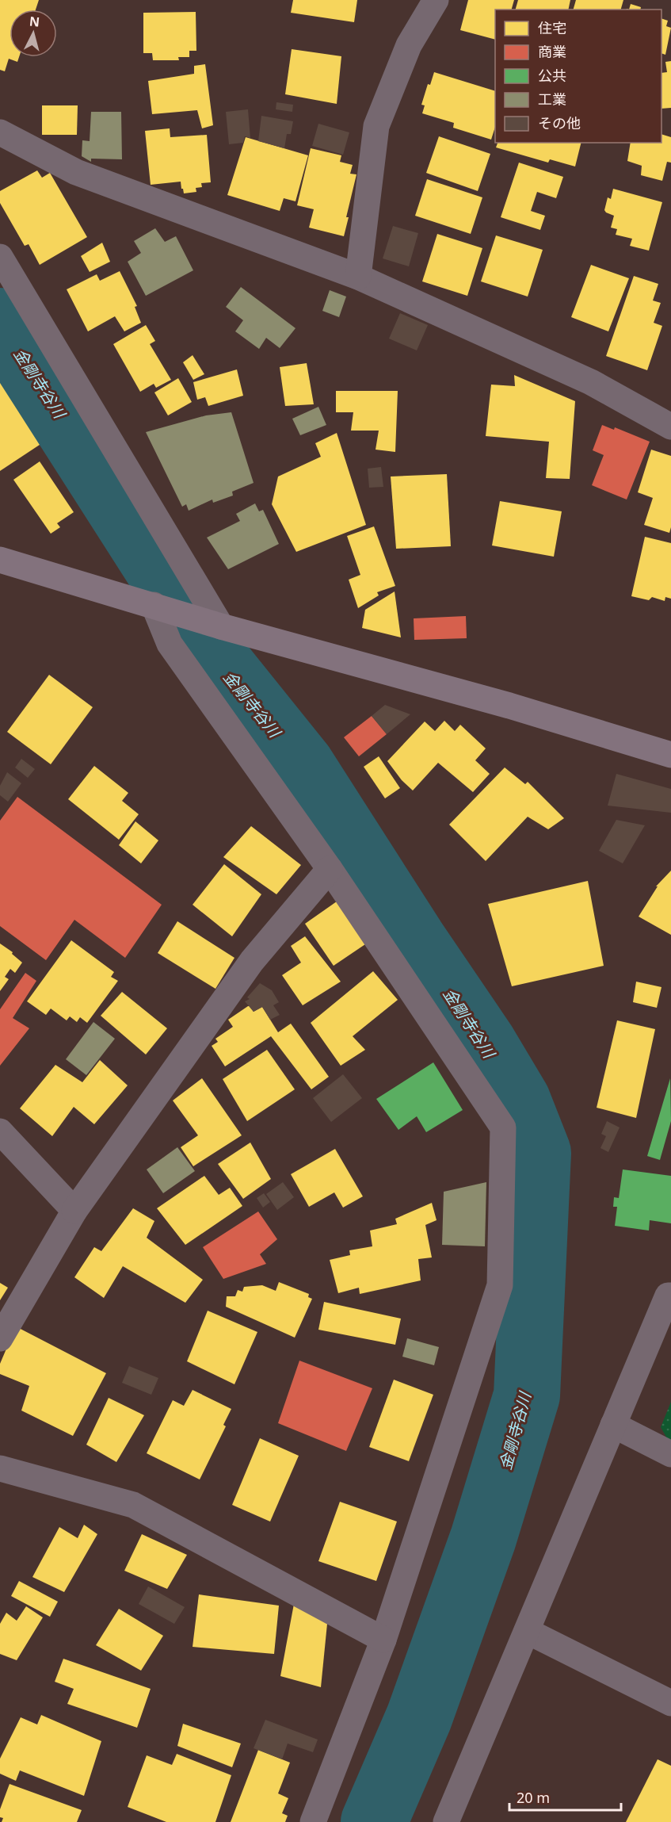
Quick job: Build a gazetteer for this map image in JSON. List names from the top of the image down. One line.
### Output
{"water":["金剛寺谷川"],"legend":["住宅","商業","公共","工業","その他"],"scale_bar":"20 m","north":"top"}
